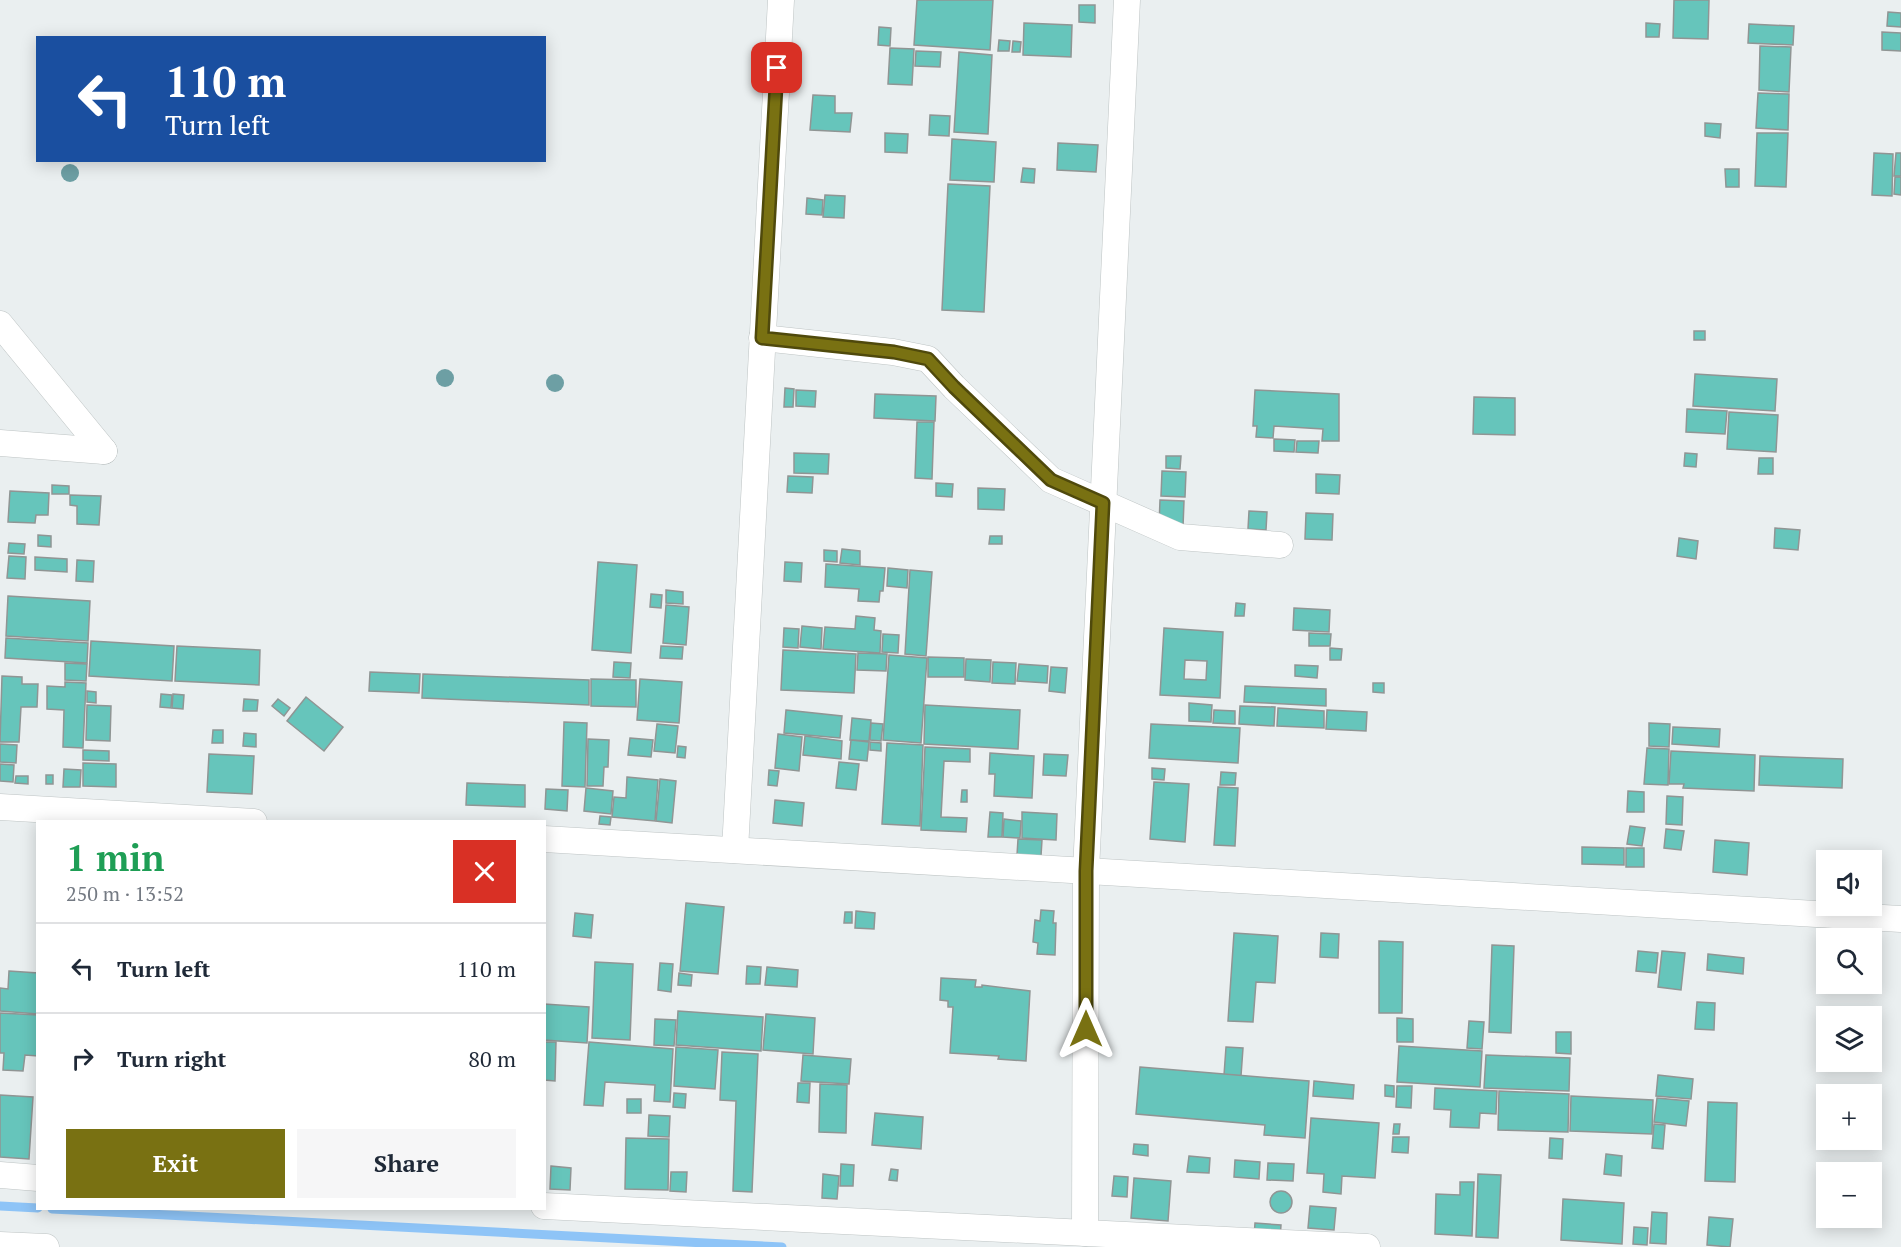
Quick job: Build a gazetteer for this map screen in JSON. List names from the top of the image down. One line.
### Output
{"page":{"turn":["110 m","Turn left"],"heading":["1 min","250 m · 13:52"],"map_buttons":["+","−"],"list":[{"name":"Turn left","value":"110 m"},{"name":"Turn right","value":"80 m"}],"buttons":["Exit","Share"]}}
